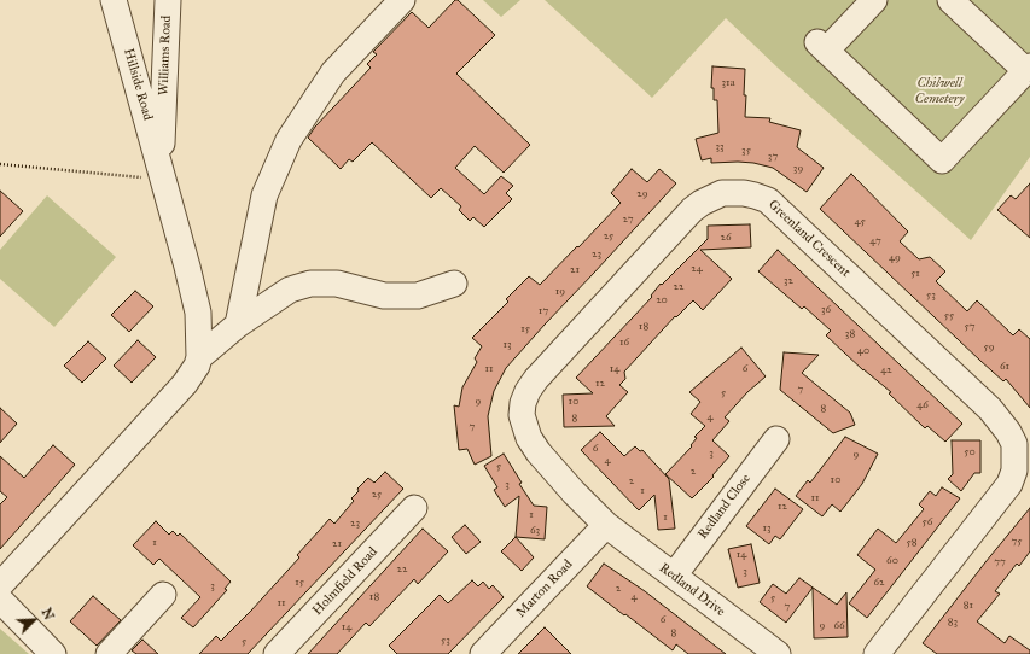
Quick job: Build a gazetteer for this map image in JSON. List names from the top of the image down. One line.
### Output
{"streets":{"street":["Williams Road","Hillside Road","Greenland Crescent","Redland Close","Holmfield Road","Marton Road","Redland Drive"]},"crossings":[["Williams Road","Hillside Road"],["Greenland Crescent","Marton Road"],["Greenland Crescent","Redland Drive"],["Redland Close","Redland Drive"],["Marton Road","Redland Drive"]],"parks":["Chilwell Cemetery"],"house_numbers":["31a","33","35","37","39","29","27","45","25","26","47","23","49","24","21","51","32","22","19","53","20","36","17","55","18","57","15","38","16","13","59","40","61","11","14","6","42","12","7","5","9","10","46","8","4","8","7","6","50","3","9","4","5","2","10","2","3","1","25","11","12","1","1","56","23","13","63","75","1","58","21","14","60","77","22","3","15","62","3","2","18","4","5","11","81","7","6","83","9","66","14","8","53","5"],"north":"top right"}
